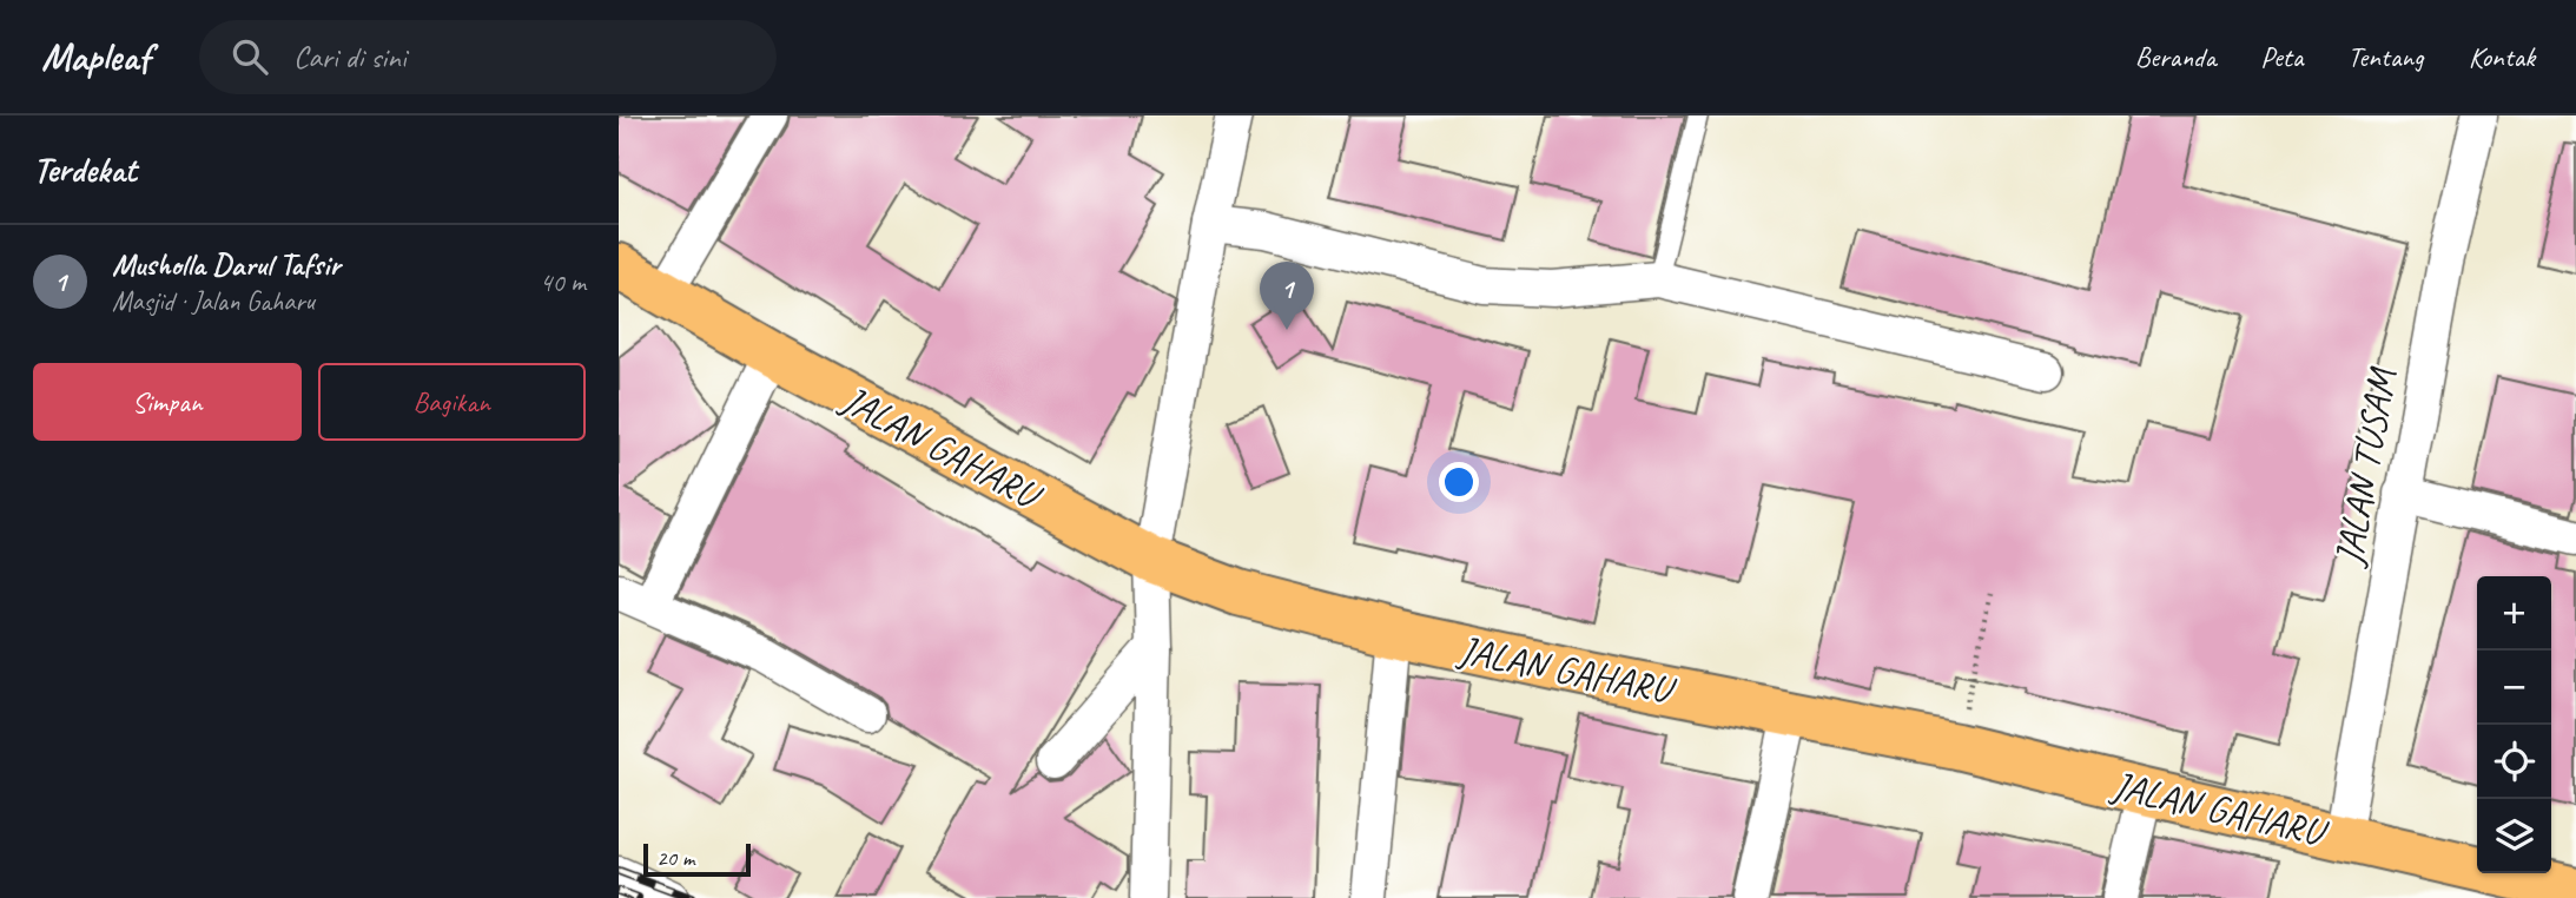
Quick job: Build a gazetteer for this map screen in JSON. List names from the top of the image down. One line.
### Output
{"streets":{"main road":["JALAN GAHARU"],"street":["JALAN TUSAM"]},"crossings":[["JALAN GAHARU","JALAN TUSAM"]],"scale_bar":"20 m","page":{"header":"Mapleaf","search":"Cari di sini","nav":["Beranda","Peta","Tentang","Kontak"],"heading":"Terdekat","list":[{"mark":"1","name":"Musholla Darul Tafsir","note":"Masjid · Jalan Gaharu","value":"40 m"}],"pins":"1","buttons":["Simpan","Bagikan"],"map_buttons":["+","−"],"scale":"20 m"}}
